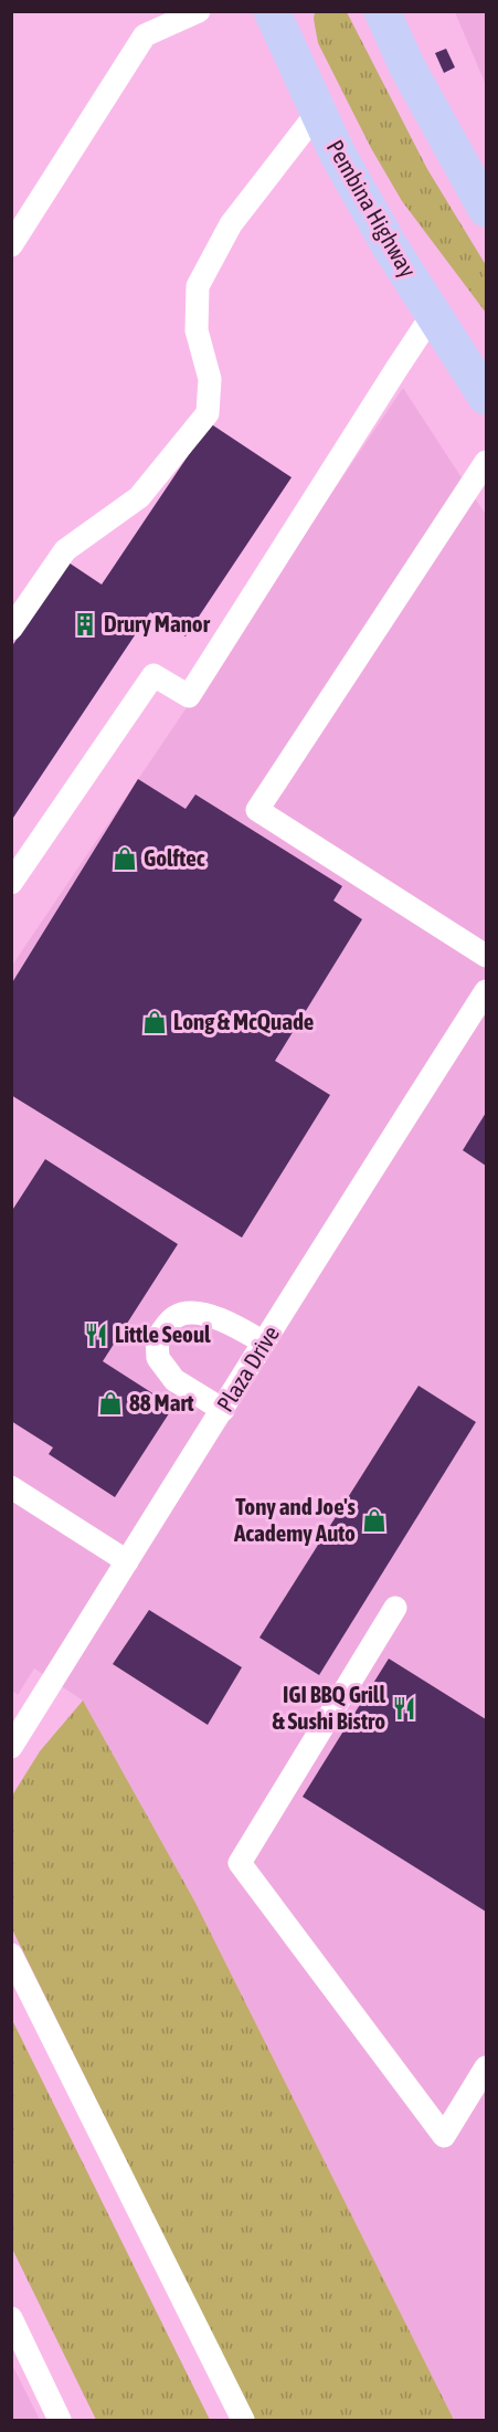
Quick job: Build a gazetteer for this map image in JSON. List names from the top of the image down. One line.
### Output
{"streets":{"main road":["Pembina Highway"],"lane":["Plaza Drive"]},"places":{"building":["Drury Manor"],"shop":["Golftec","Long & McQuade","88 Mart","Tony and Joe's Academy Auto"],"restaurant":["Little Seoul","IGI BBQ Grill & Sushi Bistro"]}}
